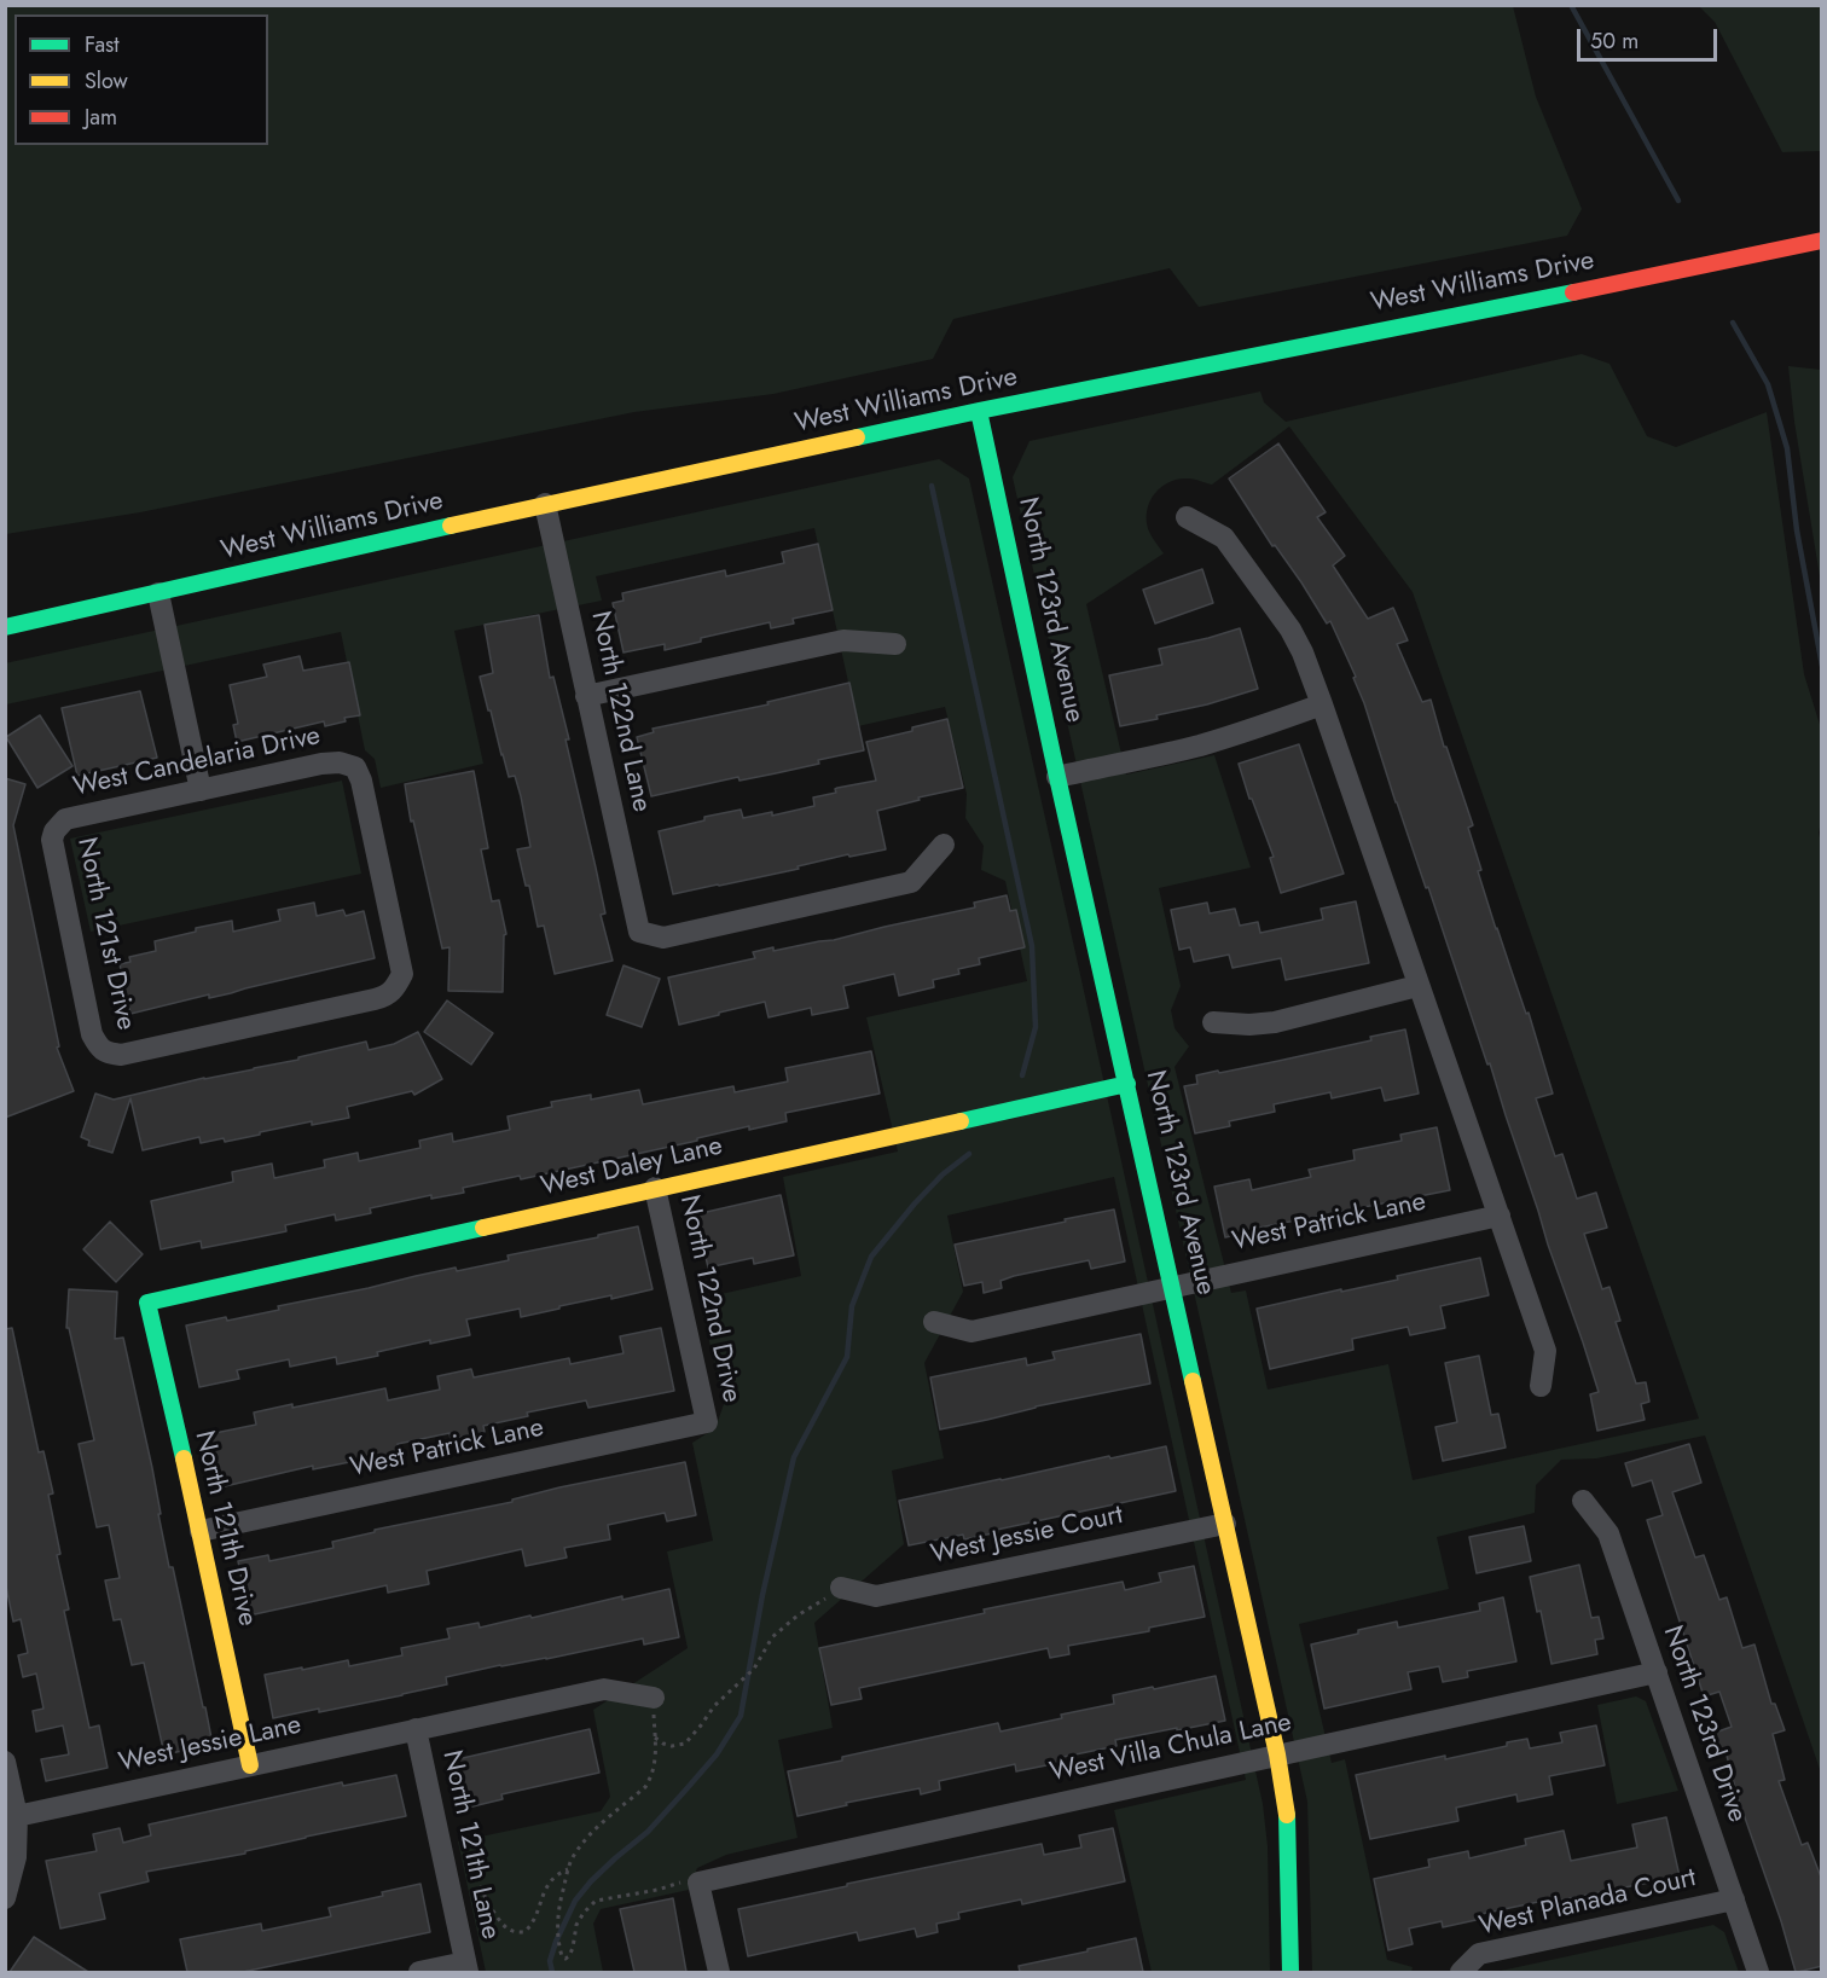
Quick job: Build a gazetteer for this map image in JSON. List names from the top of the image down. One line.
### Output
{"streets":{"street":["West Williams Drive","North 123rd Avenue","North 122nd Lane","West Candelaria Drive","North 121st Drive","West Daley Lane","West Patrick Lane","North 122nd Drive","North 121th Drive","West Jessie Court","North 123rd Drive","West Jessie Lane","West Villa Chula Lane","North 121th Lane","West Planada Court"]},"crossings":[["West Williams Drive","North 123rd Avenue"],["West Williams Drive","North 122nd Lane"],["North 123rd Avenue","West Daley Lane"],["North 123rd Avenue","West Patrick Lane"],["North 123rd Avenue","West Jessie Court"],["North 123rd Avenue","West Villa Chula Lane"],["West Candelaria Drive","North 121st Drive"],["West Daley Lane","North 122nd Drive"],["West Daley Lane","North 121th Drive"],["West Patrick Lane","North 122nd Drive"],["West Patrick Lane","North 121th Drive"],["North 121th Drive","West Jessie Lane"],["North 123rd Drive","West Villa Chula Lane"],["North 123rd Drive","West Planada Court"],["West Jessie Lane","North 121th Lane"]],"legend":["Fast","Slow","Jam"],"scale_bar":"50 m"}
